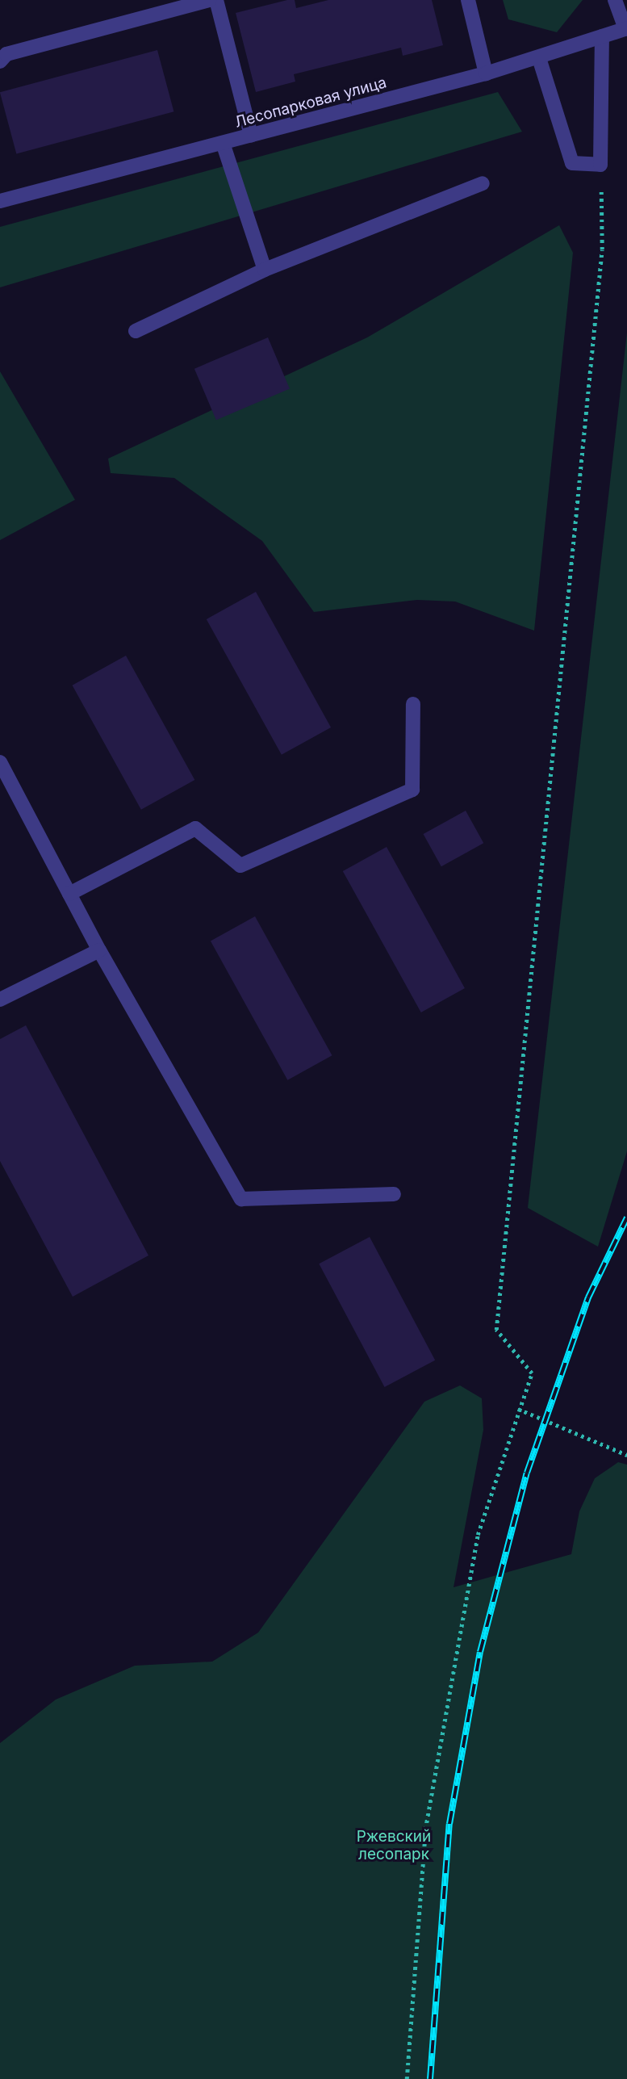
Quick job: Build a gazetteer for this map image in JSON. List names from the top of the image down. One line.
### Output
{"streets":{"street":["Лесопарковая улица"]},"parks":["Ржевский лесопарк"]}
